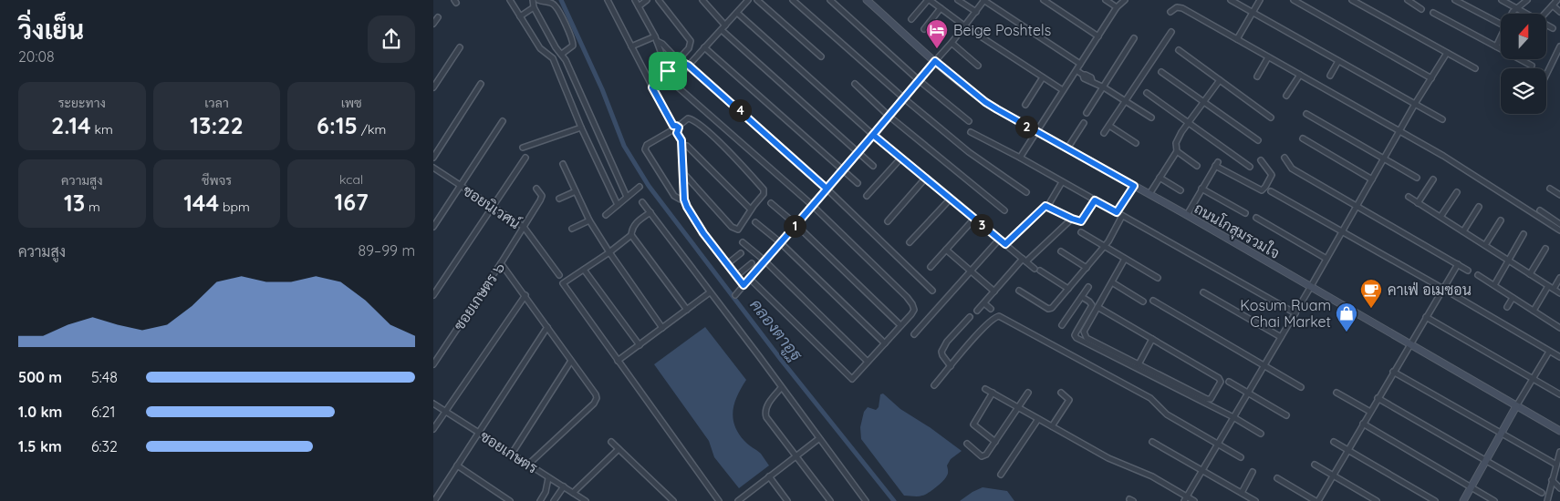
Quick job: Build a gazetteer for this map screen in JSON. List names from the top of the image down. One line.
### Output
{"streets":{"street":["ซอยนิเวศน์","ถนนโกสุมรวมใจ","ซอยเกษตร ๖","ซอยเกษตร"]},"crossings":[["ซอยนิเวศน์","ซอยเกษตร ๖"]],"water":["คลองตาอูฐ"],"places":{"hotel":["Beige Poshtels"],"cafe":["คาเฟ่ อเมซอน"],"shop":["Kosum Ruam Chai Market"]},"north":"top","page":{"heading":["วิ่งเย็น","20:08"],"stats":[["ระยะทาง","2.14 km"],["เวลา","13:22"],["เพซ","6:15 /km"],["ความสูง","13 m"],["ชีพจร","144 bpm"],["kcal","167"]],"pins":["4","2","3","1"],"chart":["ความสูง","89–99 m"],"list":[{"name":"500 m","note":"5:48"},{"name":"1.0 km","note":"6:21"},{"name":"1.5 km","note":"6:32"}]}}
